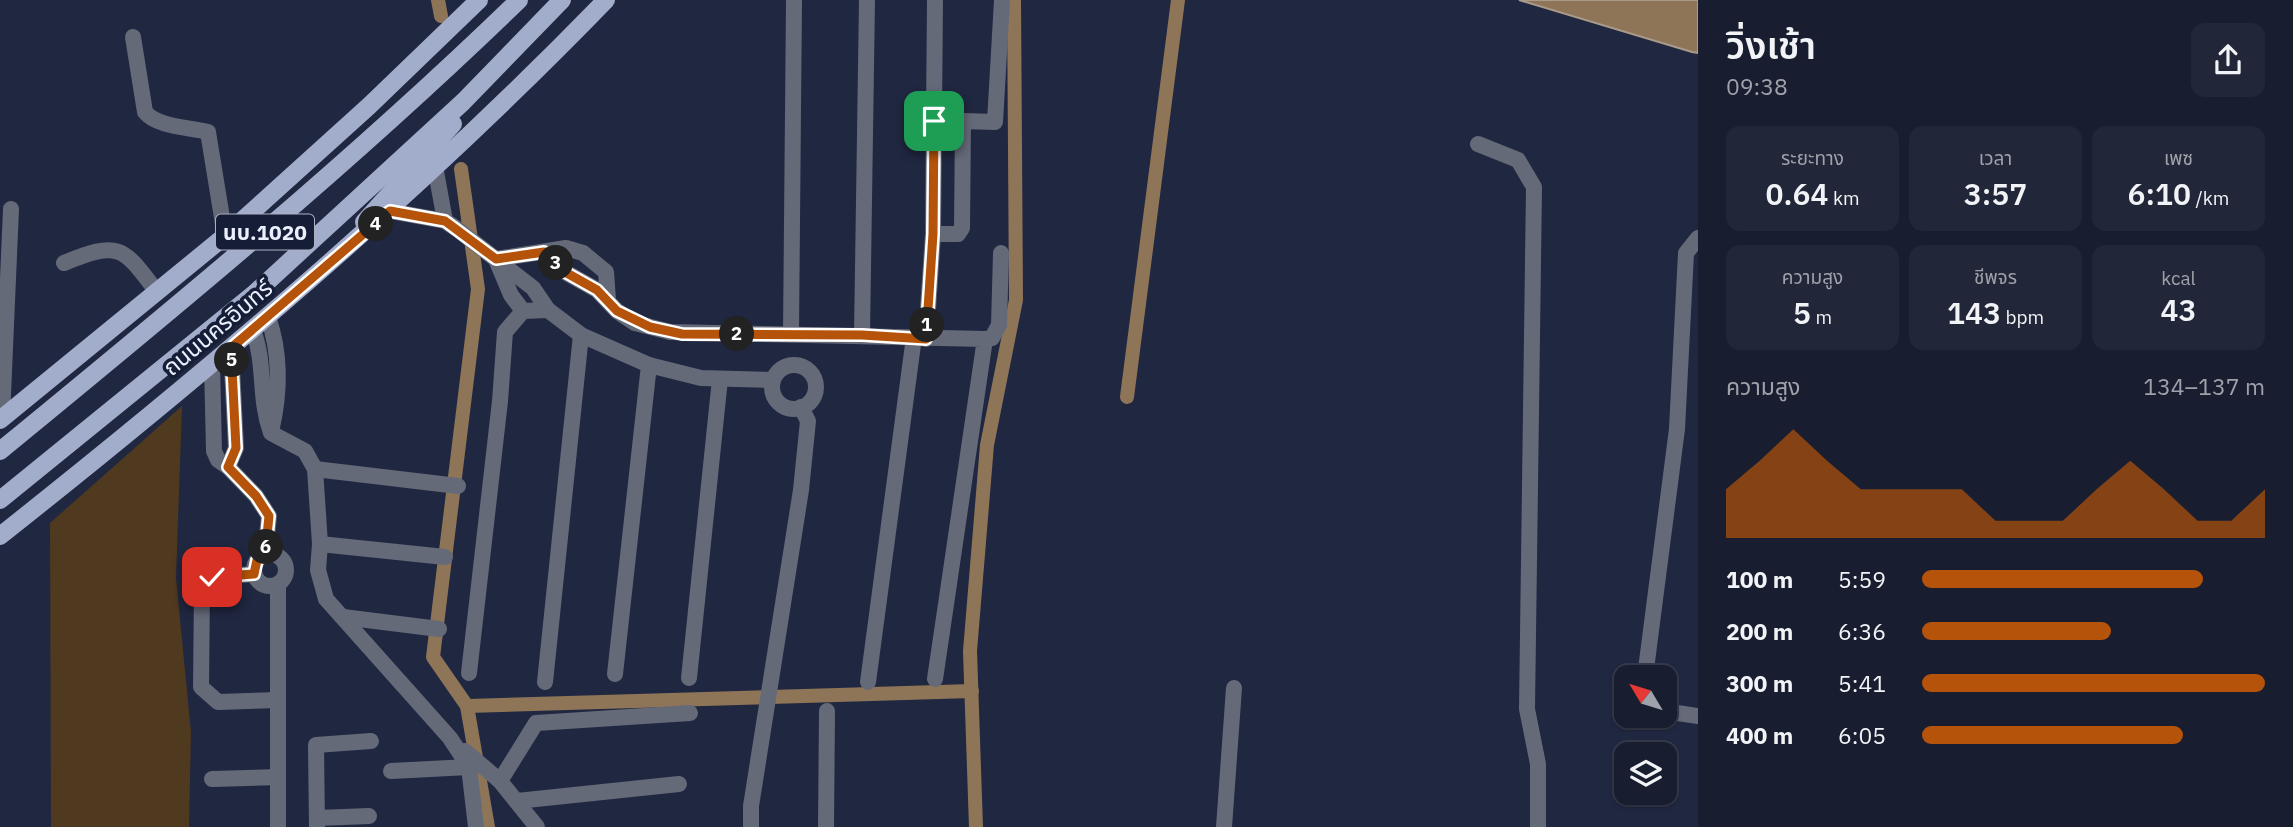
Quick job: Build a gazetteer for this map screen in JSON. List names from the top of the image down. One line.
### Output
{"streets":{"main road":["นบ.1020","ถนนนครอินทร์"]},"north":"top left","page":{"heading":["วิ่งเช้า","09:38"],"stats":[["ระยะทาง","0.64 km"],["เวลา","3:57"],["เพซ","6:10 /km"],["ความสูง","5 m"],["ชีพจร","143 bpm"],["kcal","43"]],"pins":["4","3","1","2","5","6"],"chart":["ความสูง","134–137 m"],"list":[{"name":"100 m","note":"5:59"},{"name":"200 m","note":"6:36"},{"name":"300 m","note":"5:41"},{"name":"400 m","note":"6:05"}]}}
